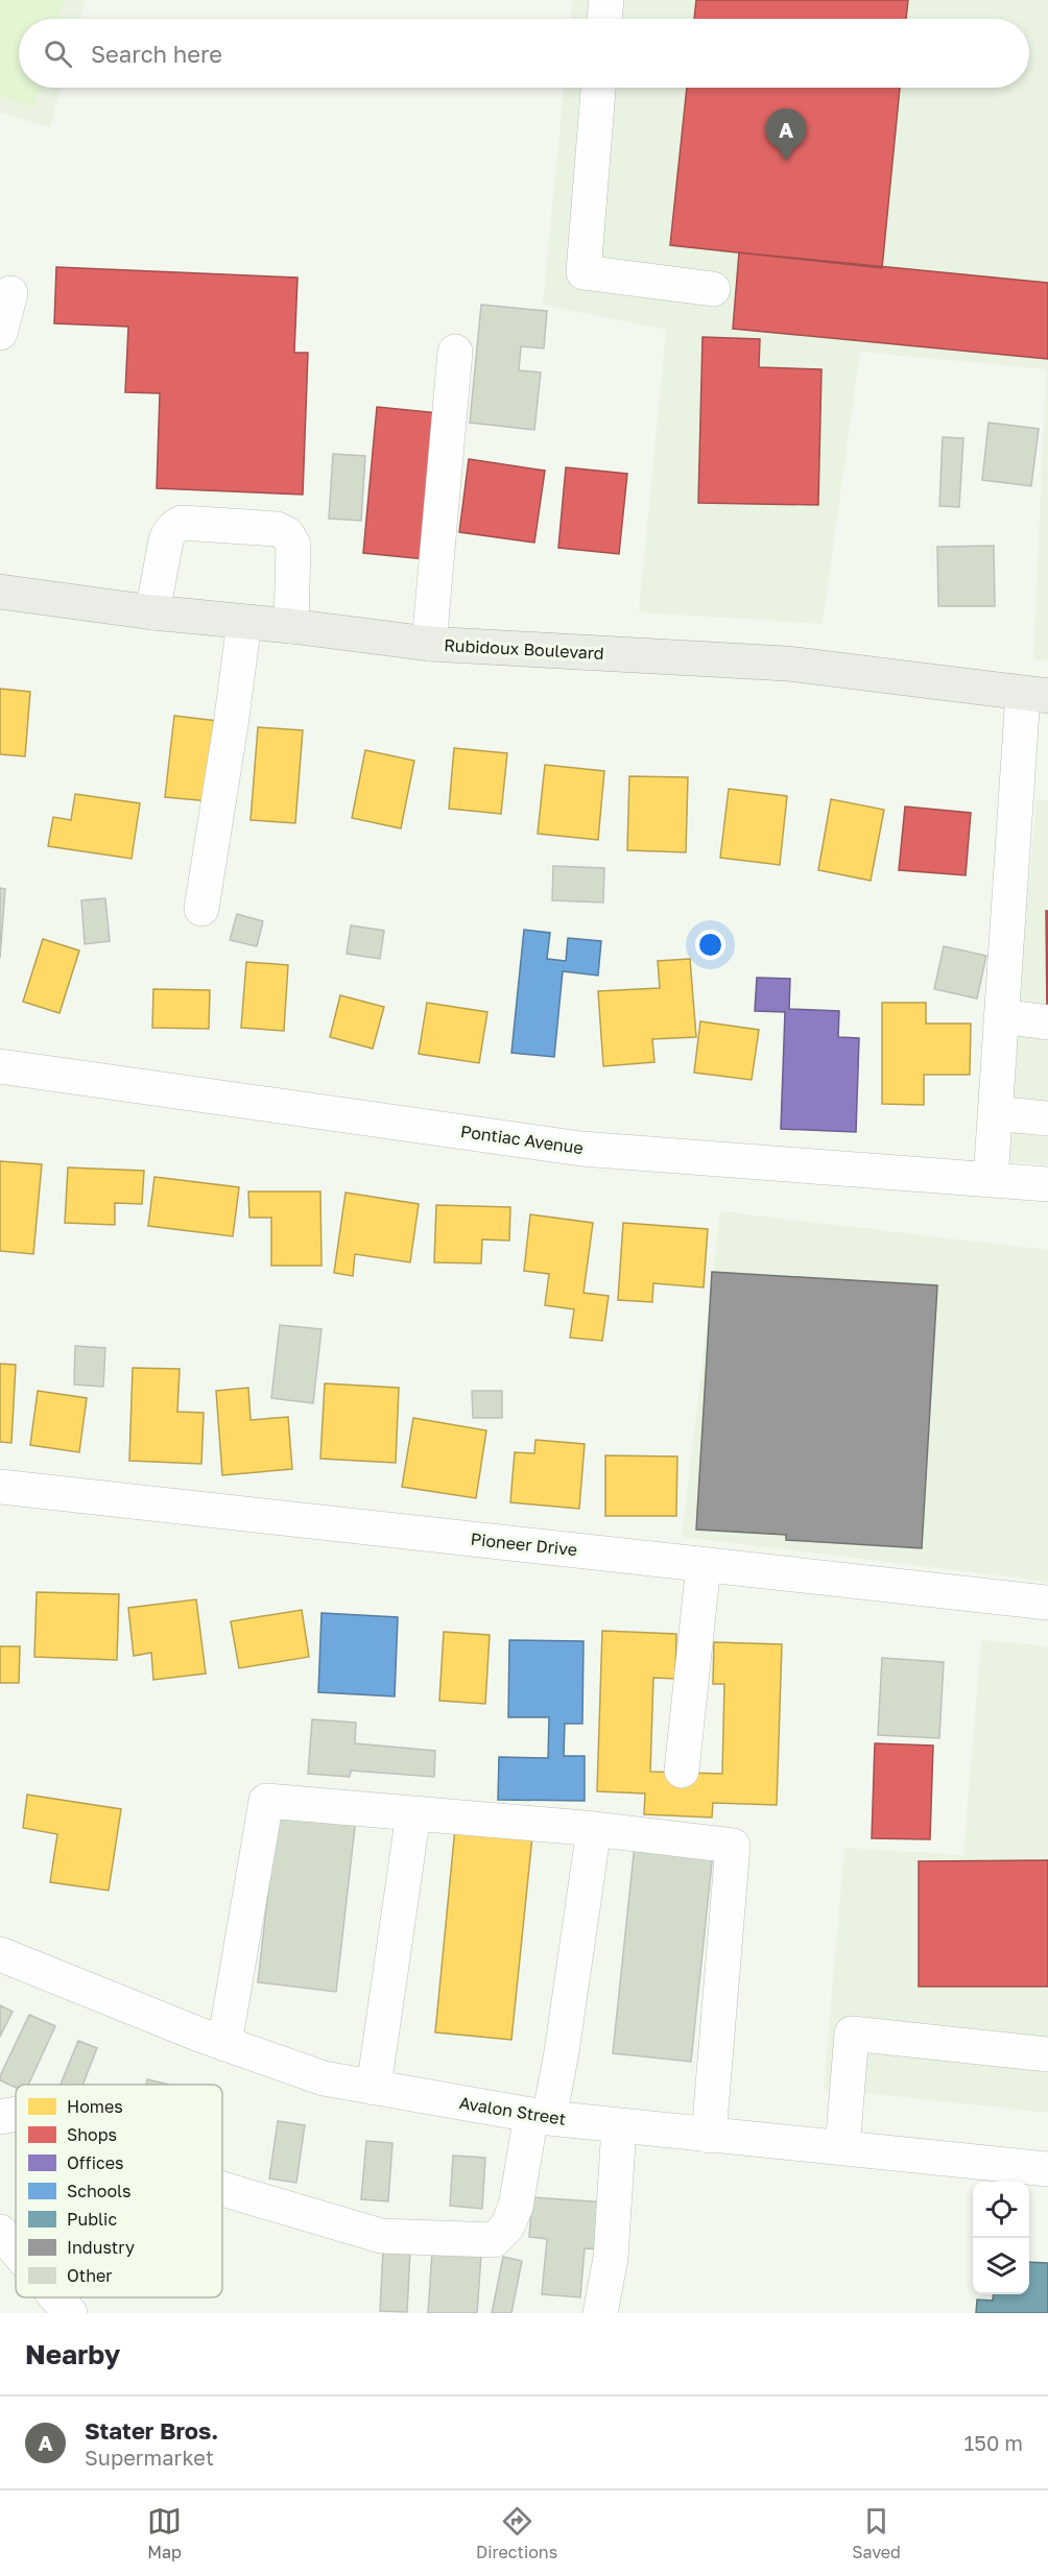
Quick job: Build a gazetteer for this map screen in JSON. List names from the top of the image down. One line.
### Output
{"streets":{"main road":["Rubidoux Boulevard"],"street":["Pontiac Avenue","Pioneer Drive","Avalon Street"]},"legend":["Homes","Shops","Offices","Schools","Public","Industry","Other"],"page":{"search":"Search here","pins":"A","heading":"Nearby","list":[{"mark":"A","name":"Stater Bros.","note":"Supermarket","value":"150 m"}],"nav":["Map","Directions","Saved"]}}
